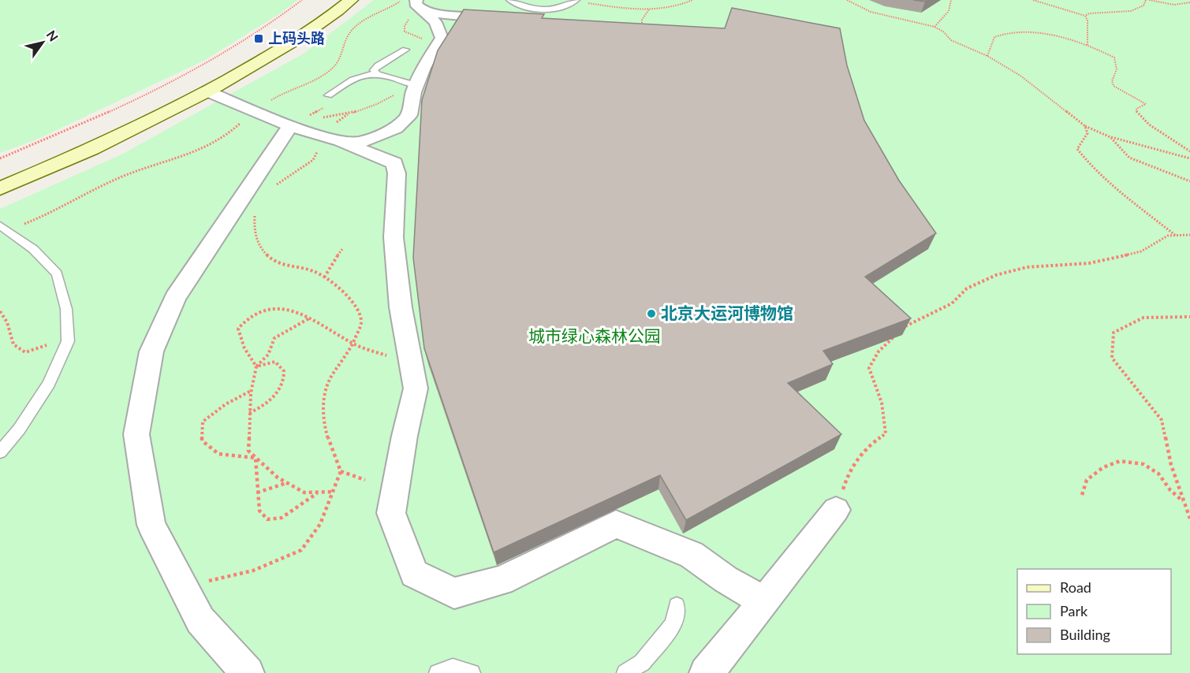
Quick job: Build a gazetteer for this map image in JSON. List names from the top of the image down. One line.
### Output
{"parks":["城市绿心森林公园"],"places":{"transit":["上码头路"],"other":["北京大运河博物馆"]},"legend":["Road","Park","Building"],"north":"top right"}
